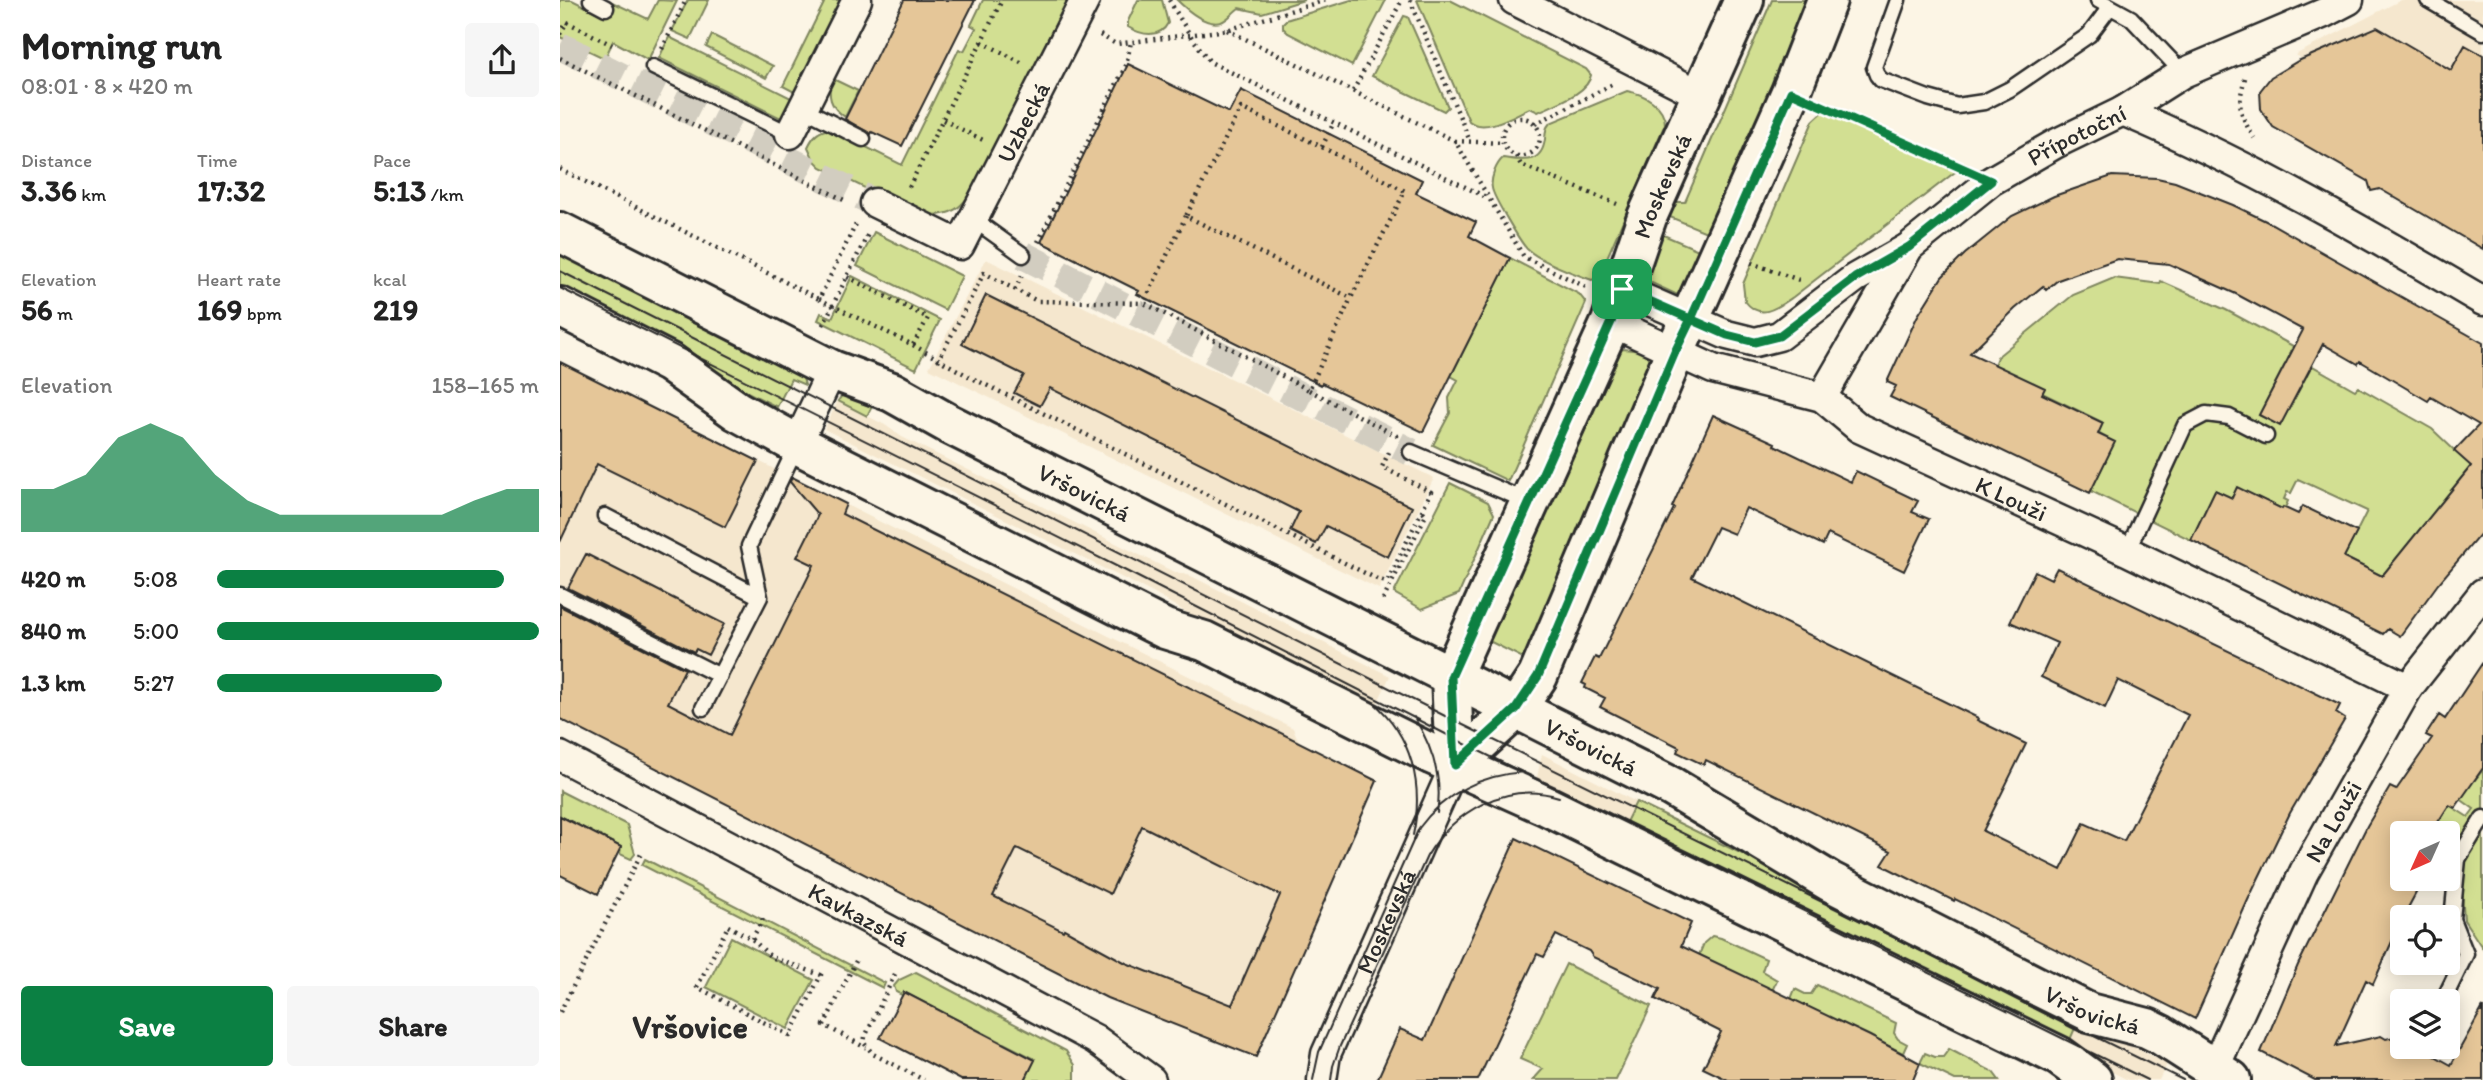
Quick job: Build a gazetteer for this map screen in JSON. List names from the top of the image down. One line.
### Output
{"streets":{"main road":["Moskevská","Vršovická"],"street":["Uzbecká","Přípotoční","K Louži","Na Louži","Kavkazská"]},"crossings":[["Přípotoční","K Louži"],["Moskevská","Vršovická"],["Moskevská","K Louži"],["Vršovická","Na Louži"],["K Louži","Na Louži"]],"districts":["Vršovice"],"north":"bottom left","page":{"heading":["Morning run","08:01 · 8 × 420 m"],"stats":[["Distance","3.36 km"],["Time","17:32"],["Pace","5:13 /km"],["Elevation","56 m"],["Heart rate","169 bpm"],["kcal","219"]],"chart":["Elevation","158–165 m"],"list":[{"name":"420 m","note":"5:08"},{"name":"840 m","note":"5:00"},{"name":"1.3 km","note":"5:27"}],"buttons":["Save","Share"]}}
